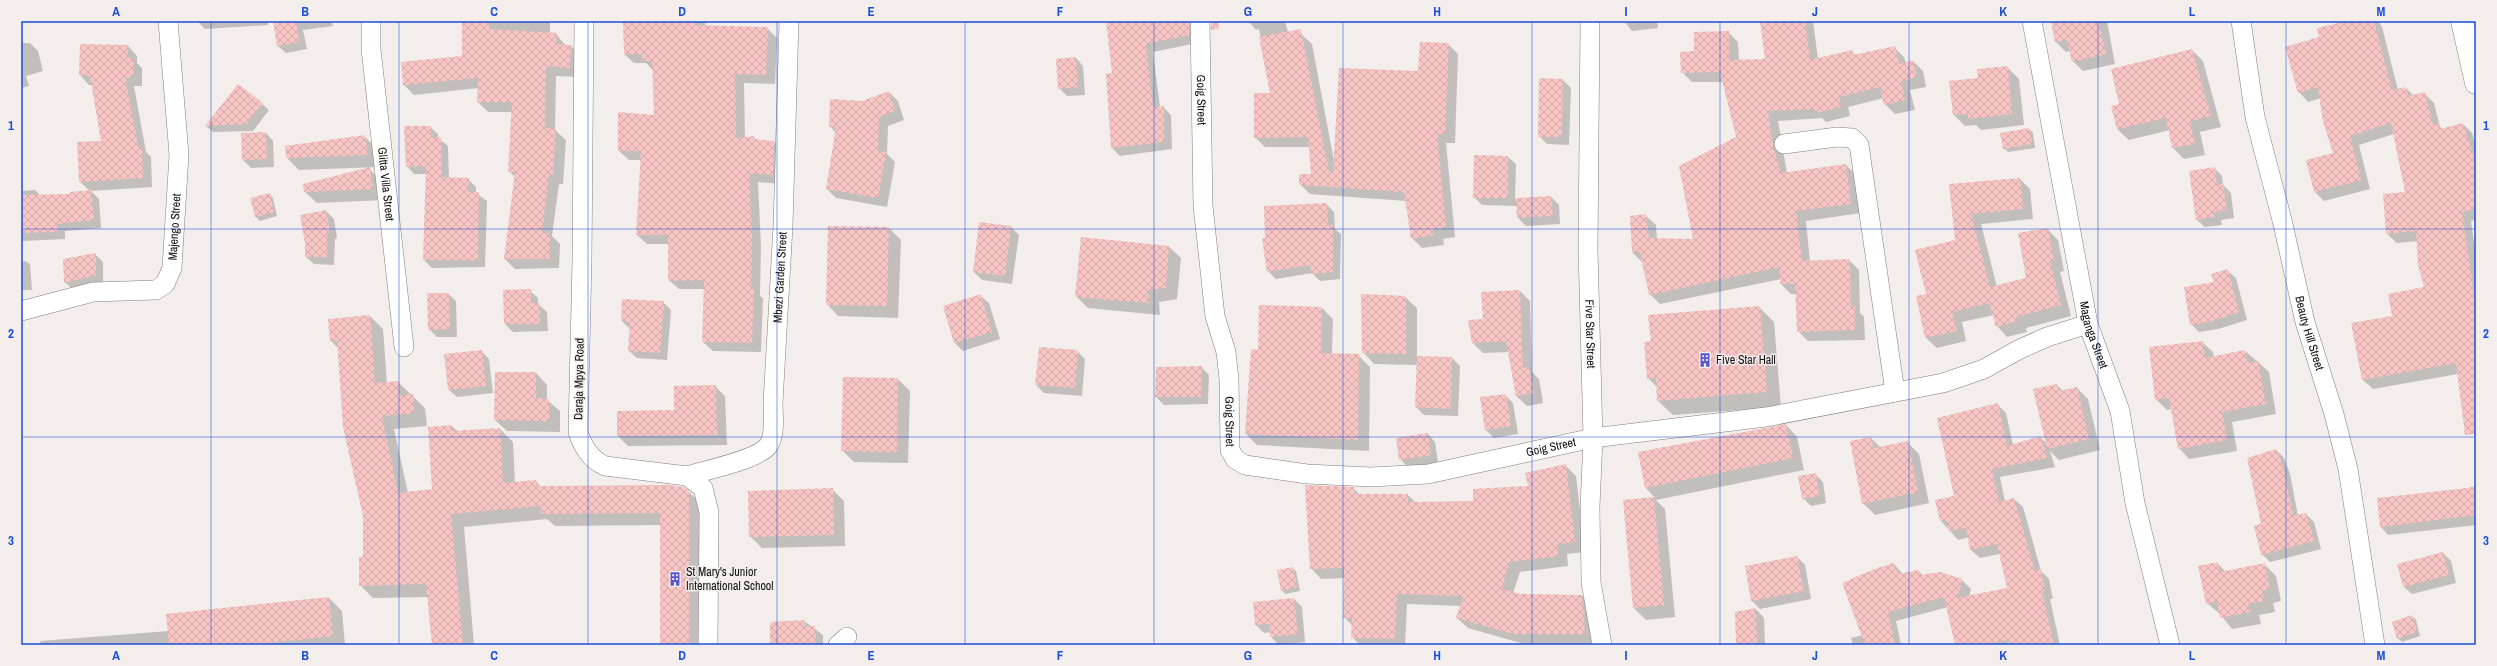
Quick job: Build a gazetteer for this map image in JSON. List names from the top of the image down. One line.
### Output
{"streets":{"street":["Goig Street","Glitta Villa Street","Majengo Street","Mbezi Garden Street","Beauty Hill Street","Five Star Street","Maganga Street","Daraja Mpya Road"]},"crossings":[["Goig Street","Five Star Street"],["Goig Street","Maganga Street"],["Mbezi Garden Street","Daraja Mpya Road"]],"places":{"building":["Five Star Hall","St Mary's Junior International School"]},"grid":{"columns":["A","B","C","D","E","F","G","H","I","J","K","L","M"],"rows":["1","2","3"]}}
